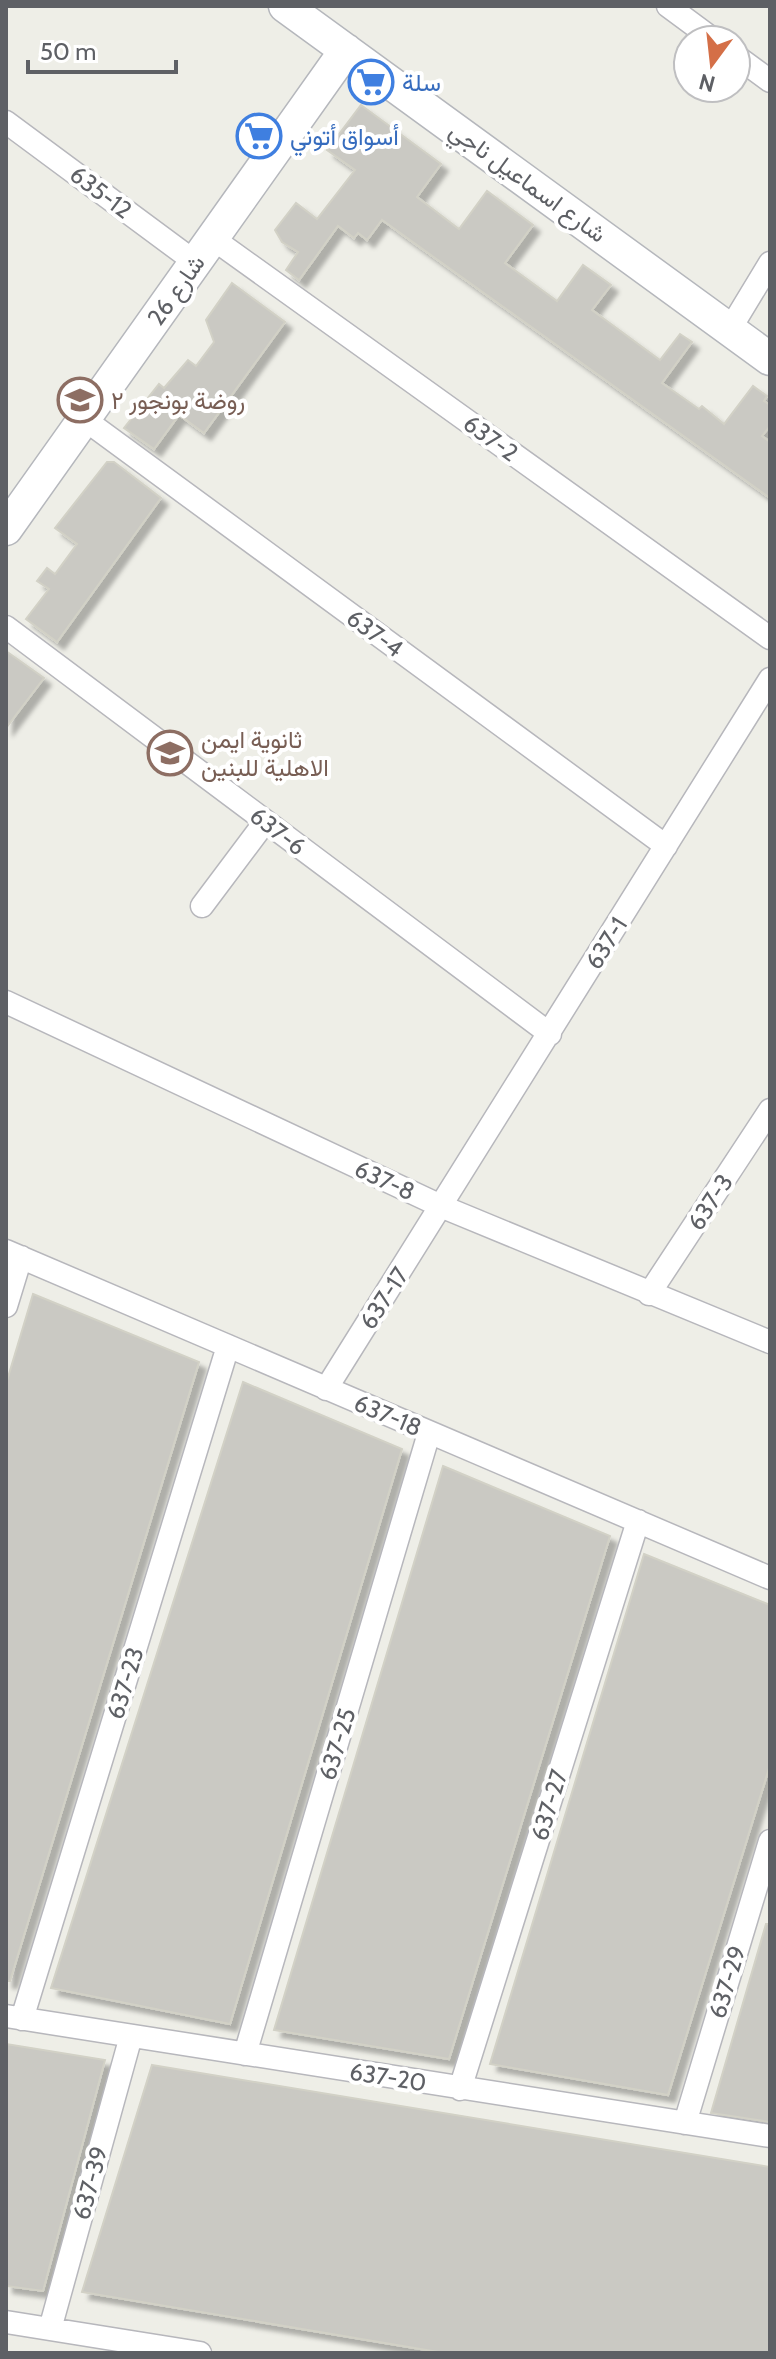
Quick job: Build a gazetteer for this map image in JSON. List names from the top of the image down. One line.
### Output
{"streets":{"street":["شارع اسماعيل ناجي","635-12","شارع 26","637-2","637-4","637-6","637-1","637-8","637-3","637-17","637-18","637-23","637-25","637-27","637-29","637-20","637-39"]},"crossings":[["شارع اسماعيل ناجي","شارع 26"],["635-12","شارع 26"],["635-12","637-2"],["شارع 26","637-2"],["شارع 26","637-4"],["637-4","637-1"],["637-6","637-1"],["637-1","637-8"],["637-1","637-17"],["637-8","637-3"],["637-8","637-17"],["637-17","637-18"],["637-18","637-23"],["637-18","637-25"],["637-18","637-27"],["637-23","637-20"],["637-25","637-20"],["637-27","637-20"],["637-29","637-20"],["637-20","637-39"]],"places":{"supermarket":["سلة","أسواق أتوني"],"school or university":["روضة بونجور ٢","ثانوية ايمن الاهلية للبنين"]},"scale_bar":"50 m","north":"bottom"}
